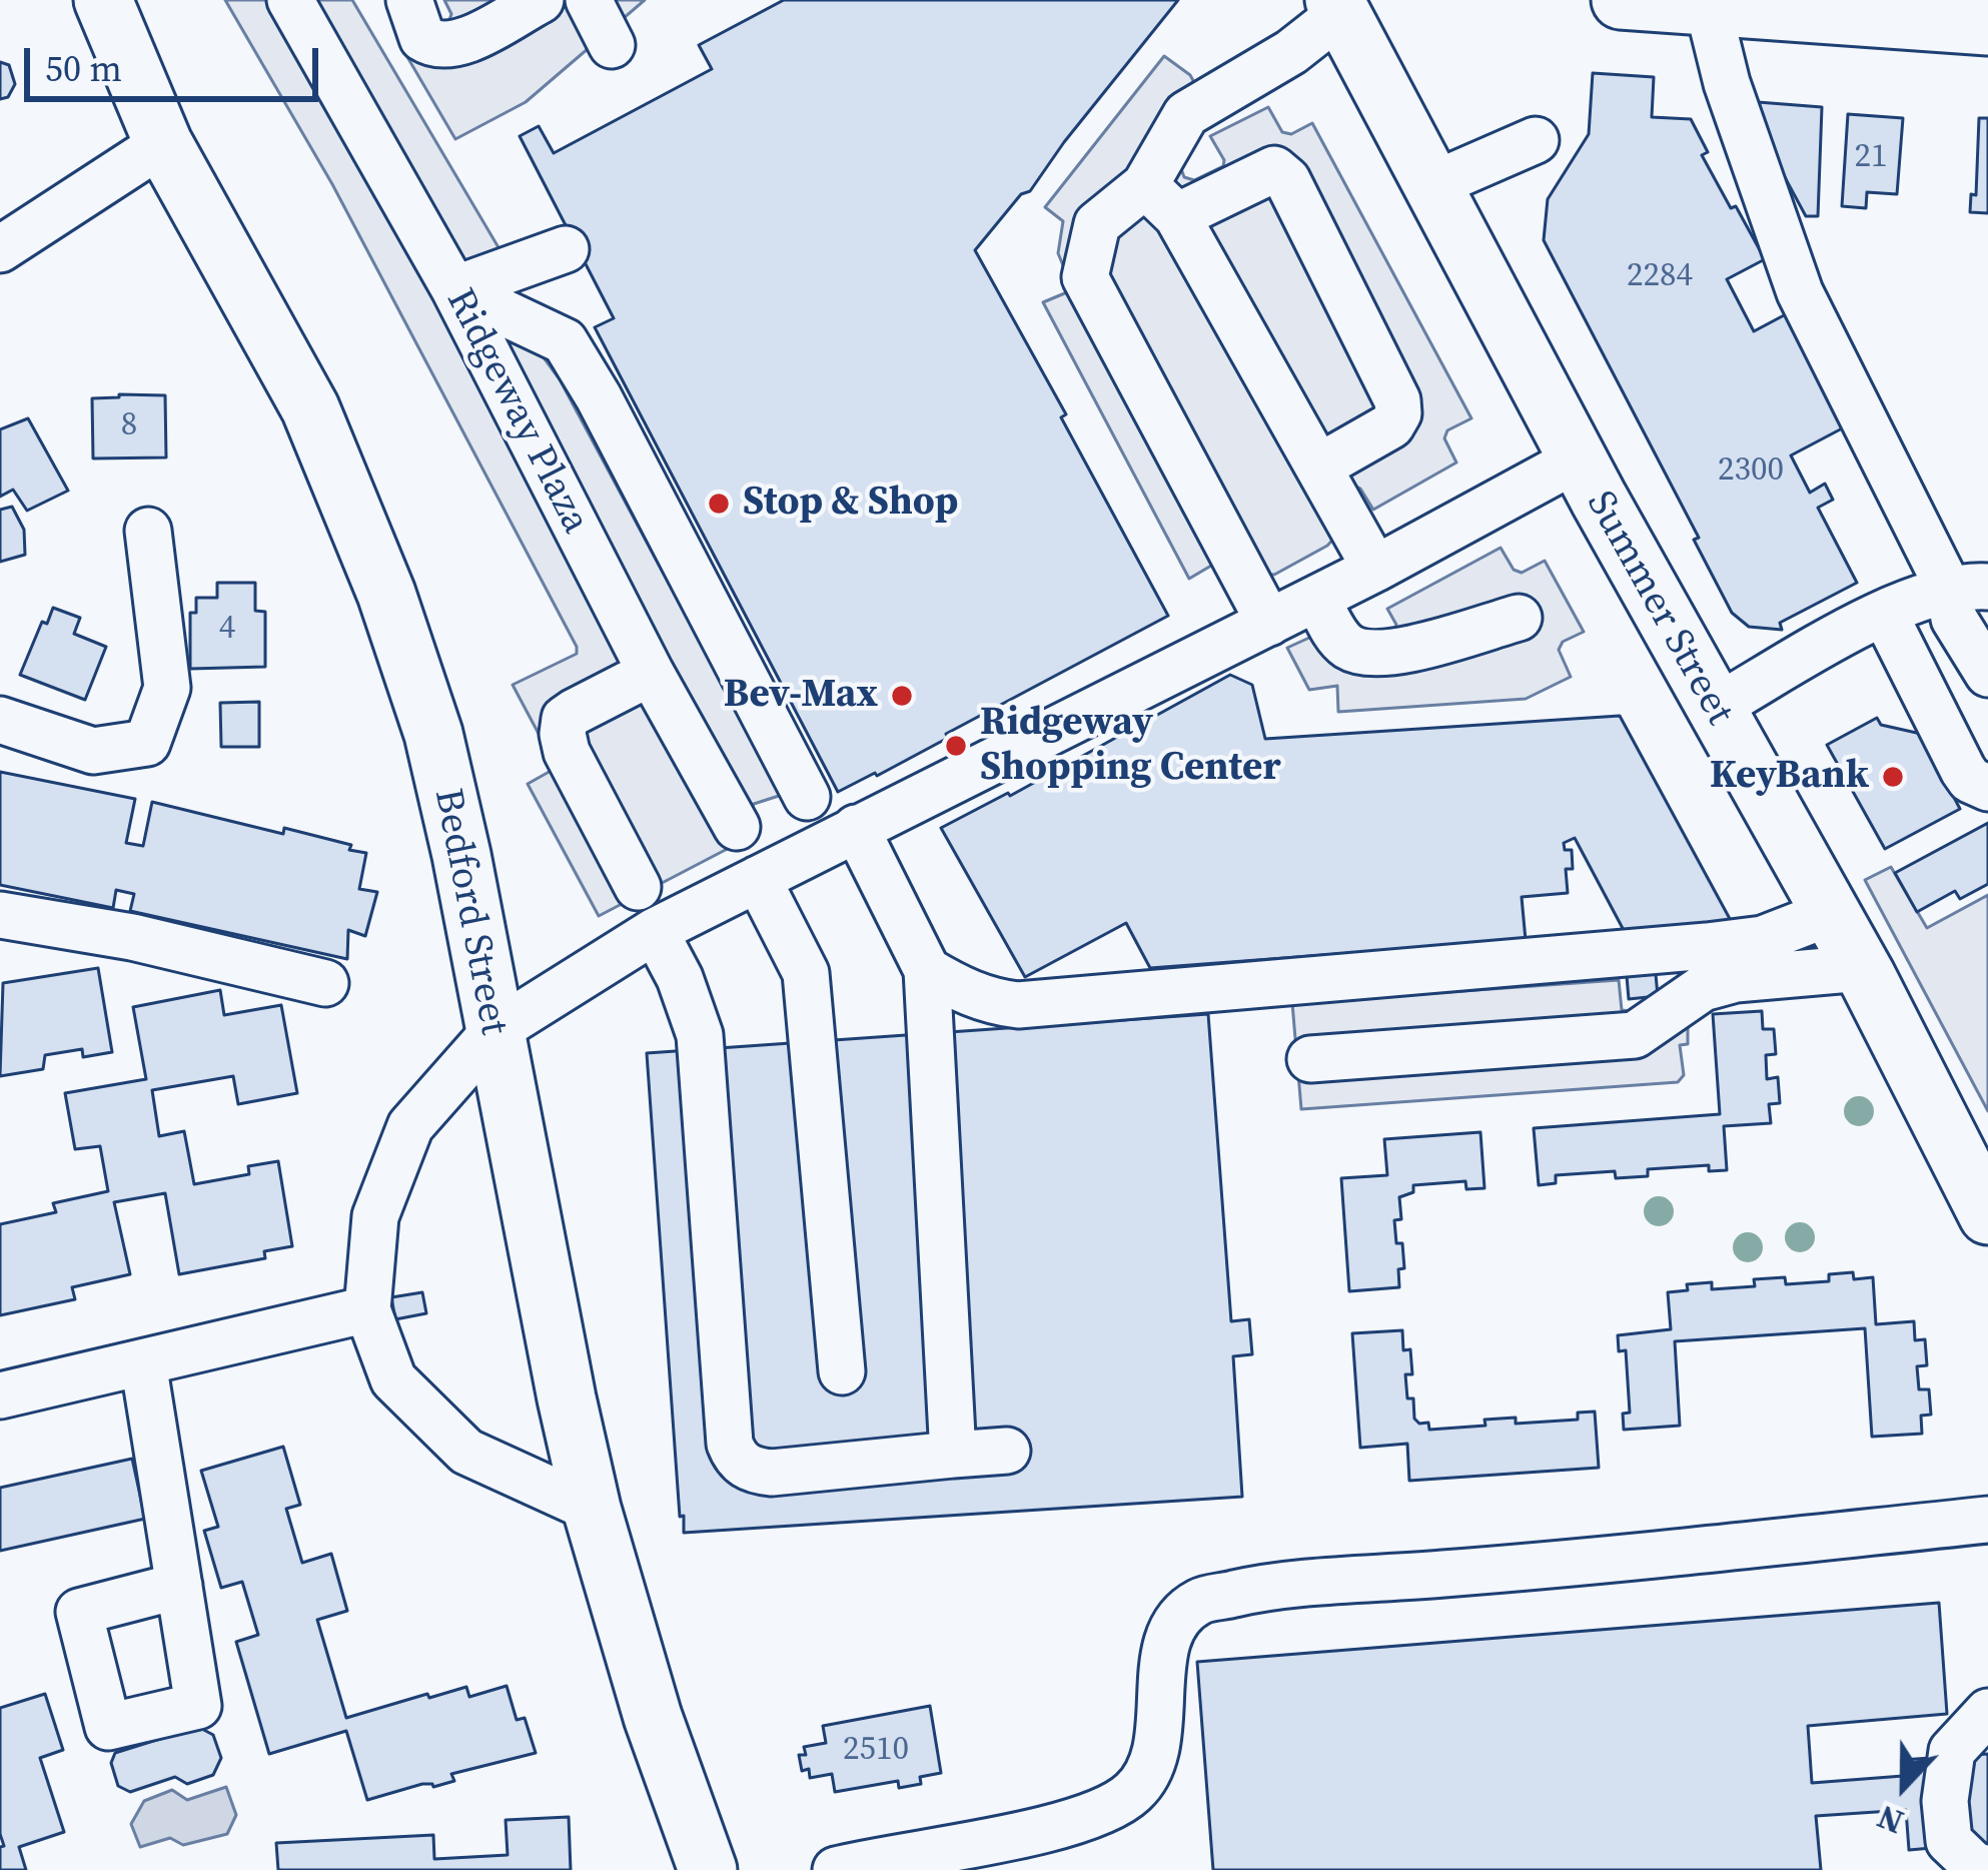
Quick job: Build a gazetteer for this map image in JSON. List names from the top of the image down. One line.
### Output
{"streets":{"main road":["Summer Street","Bedford Street"],"street":["Ridgeway Plaza"]},"places":["Stop & Shop","Bev-Max","Ridgeway Shopping Center","KeyBank"],"house_numbers":["21","2284","8","2300","4","2510"],"scale_bar":"50 m","north":"bottom"}
